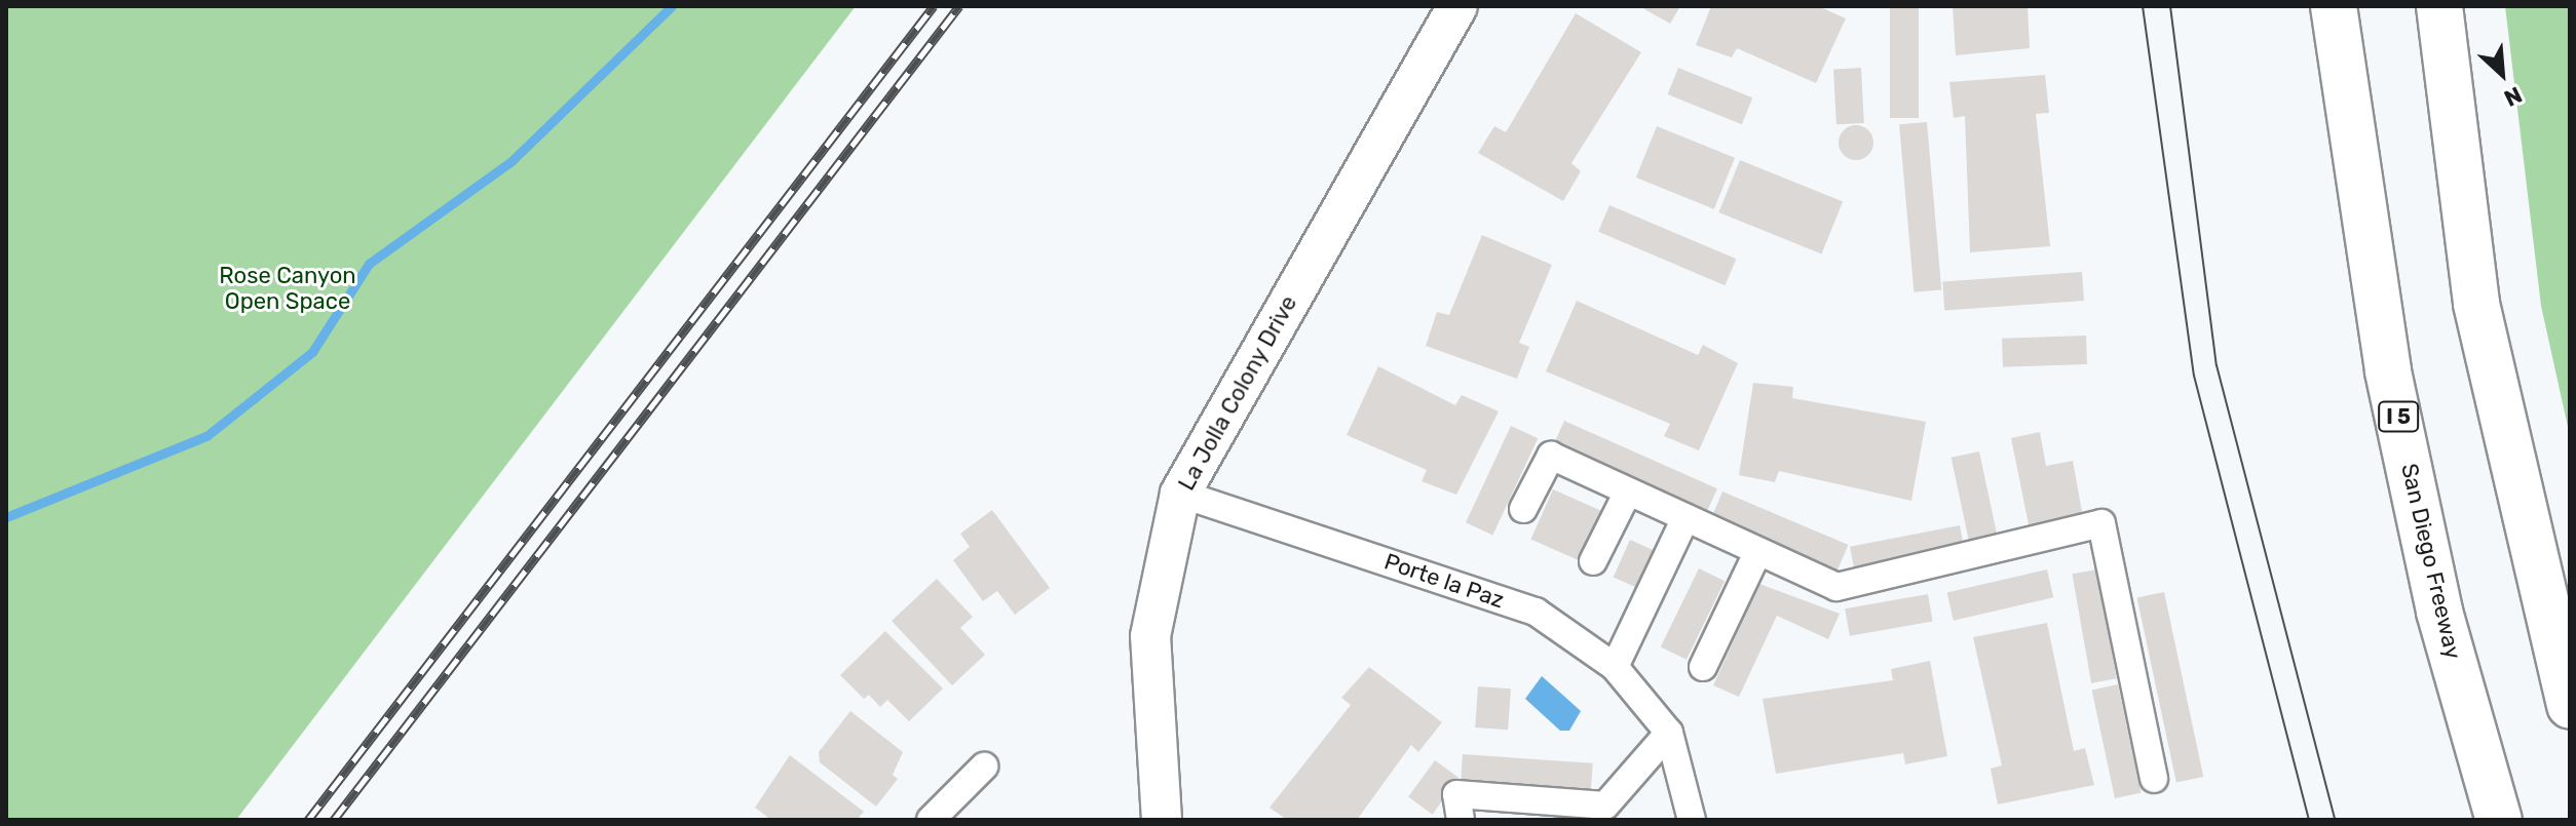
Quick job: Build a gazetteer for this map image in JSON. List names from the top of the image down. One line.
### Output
{"streets":{"highway":["I 5","San Diego Freeway"],"street":["La Jolla Colony Drive","Porte la Paz"]},"crossings":[["La Jolla Colony Drive","Porte la Paz"]],"parks":["Rose Canyon Open Space"],"north":"bottom right"}
